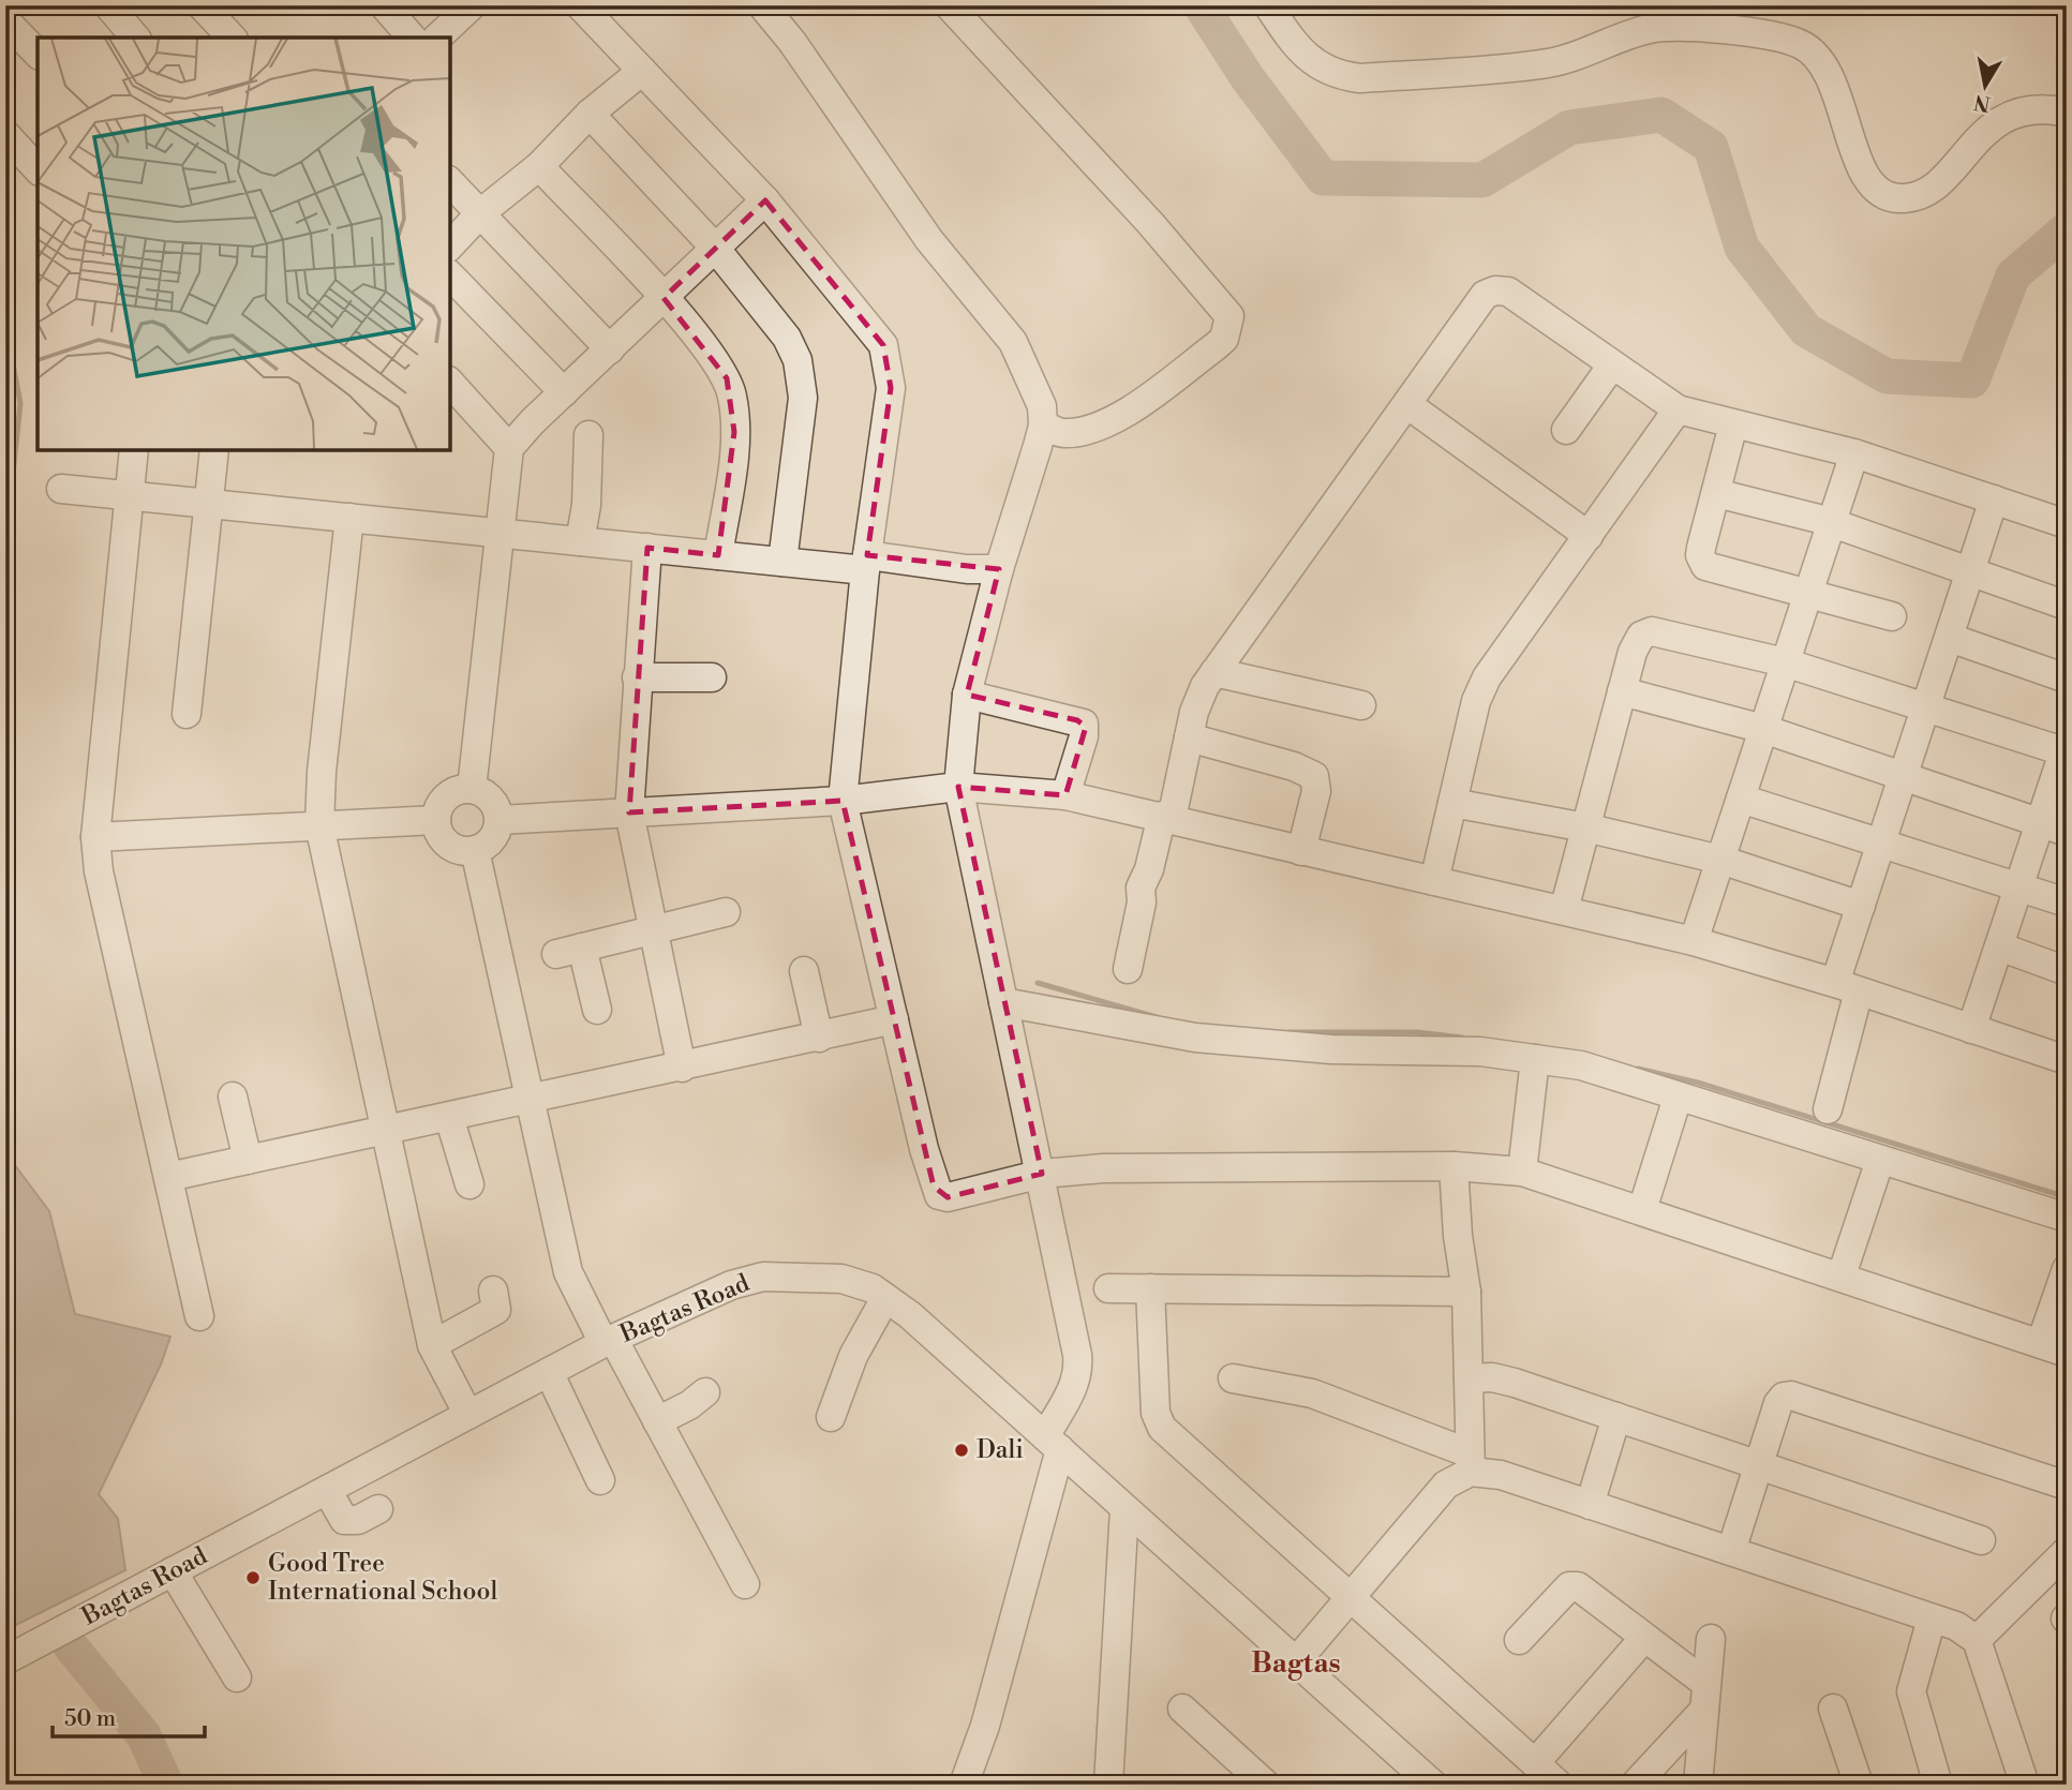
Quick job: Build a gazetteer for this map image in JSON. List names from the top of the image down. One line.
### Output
{"streets":{"street":["Bagtas Road"]},"districts":["Bagtas"],"places":["Dali","Good Tree International School"],"scale_bar":"50 m","north":"bottom"}
